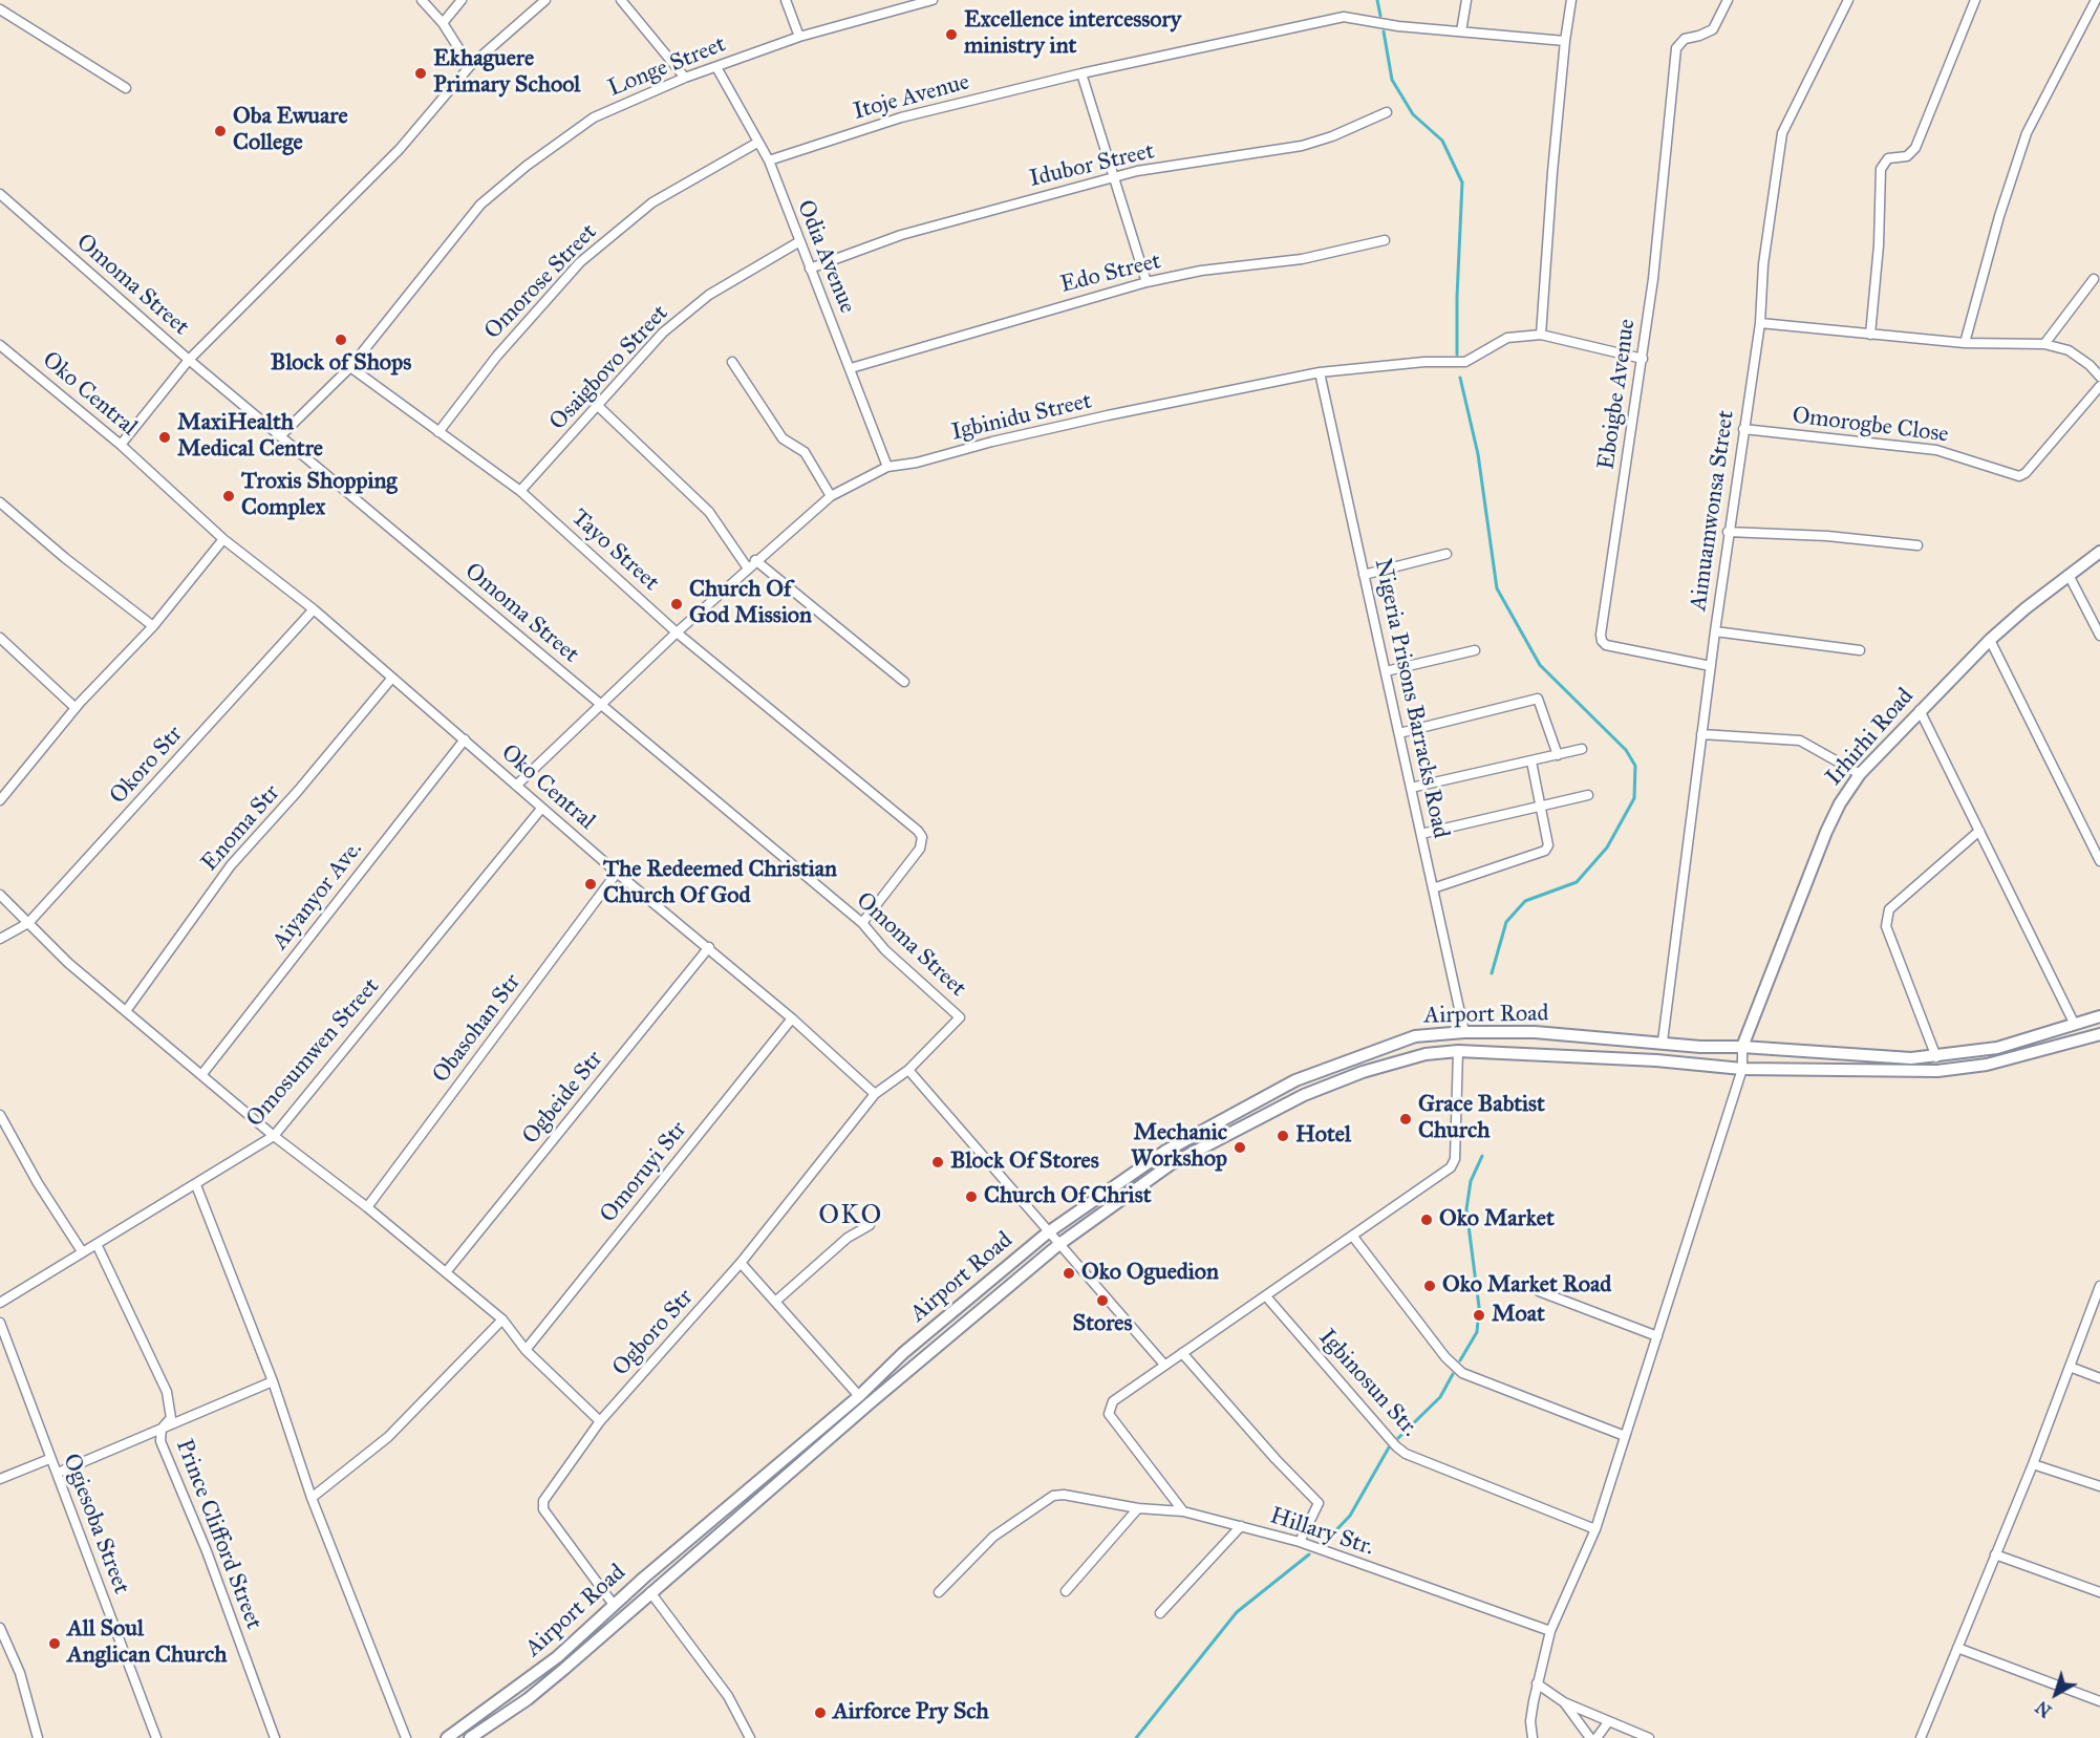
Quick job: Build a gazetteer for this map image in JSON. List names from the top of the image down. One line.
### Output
{"streets":{"main road":["Irhirhi Road","Airport Road"],"street":["Longe Street","Itoje Avenue","Idubor Street","Odia Avenue","Edo Street","Omorose Street","Omoma Street","Osaigbovo Street","Oko Central","Eboigbe Avenue","Igbinidu Street","Omorogbe Close","Aimuamwonsa Street","Tayo Street","Nigeria Prisons Barracks Road","Okoro Str","Enoma Str","Aiyanyor Ave.","Obasohan Str","Omosumwen Street","Ogbeide Str","Omoruyi Str","Ogboro Str","Igbinosun Str.","Ogiesoba Street","Hillary Str.","Prince Clifford Street"]},"crossings":[["Longe Street","Odia Avenue"],["Longe Street","Omoma Street"],["Longe Street","Tayo Street"],["Itoje Avenue","Odia Avenue"],["Idubor Street","Odia Avenue"],["Odia Avenue","Edo Street"],["Odia Avenue","Omorose Street"],["Odia Avenue","Osaigbovo Street"],["Odia Avenue","Igbinidu Street"],["Omorose Street","Tayo Street"],["Omoma Street","Igbinidu Street"],["Omoma Street","Tayo Street"],["Osaigbovo Street","Tayo Street"],["Oko Central","Igbinidu Street"],["Oko Central","Okoro Str"],["Oko Central","Enoma Str"],["Oko Central","Aiyanyor Ave."],["Oko Central","Obasohan Str"],["Oko Central","Omosumwen Street"],["Oko Central","Ogbeide Str"],["Oko Central","Omoruyi Str"],["Oko Central","Ogboro Str"],["Eboigbe Avenue","Igbinidu Street"],["Eboigbe Avenue","Aimuamwonsa Street"],["Igbinidu Street","Tayo Street"],["Igbinidu Street","Nigeria Prisons Barracks Road"],["Omorogbe Close","Aimuamwonsa Street"],["Aimuamwonsa Street","Airport Road"],["Nigeria Prisons Barracks Road","Airport Road"],["Irhirhi Road","Airport Road"],["Airport Road","Ogboro Str"],["Omosumwen Street","Prince Clifford Street"]],"districts":["OKO"],"places":["Excellence intercessory ministry int","Ekhaguere Primary School","Oba Ewuare College","Block of Shops","MaxiHealth Medical Centre","Troxis Shopping Complex","Church Of God Mission","The Redeemed Christian Church Of God","Grace Babtist Church","Hotel","Mechanic Workshop","Block Of Stores","Church Of Christ","Oko Market","Oko Oguedion","Oko Market Road","Stores","Moat","All Soul Anglican Church","Airforce Pry Sch"],"north":"bottom left"}
